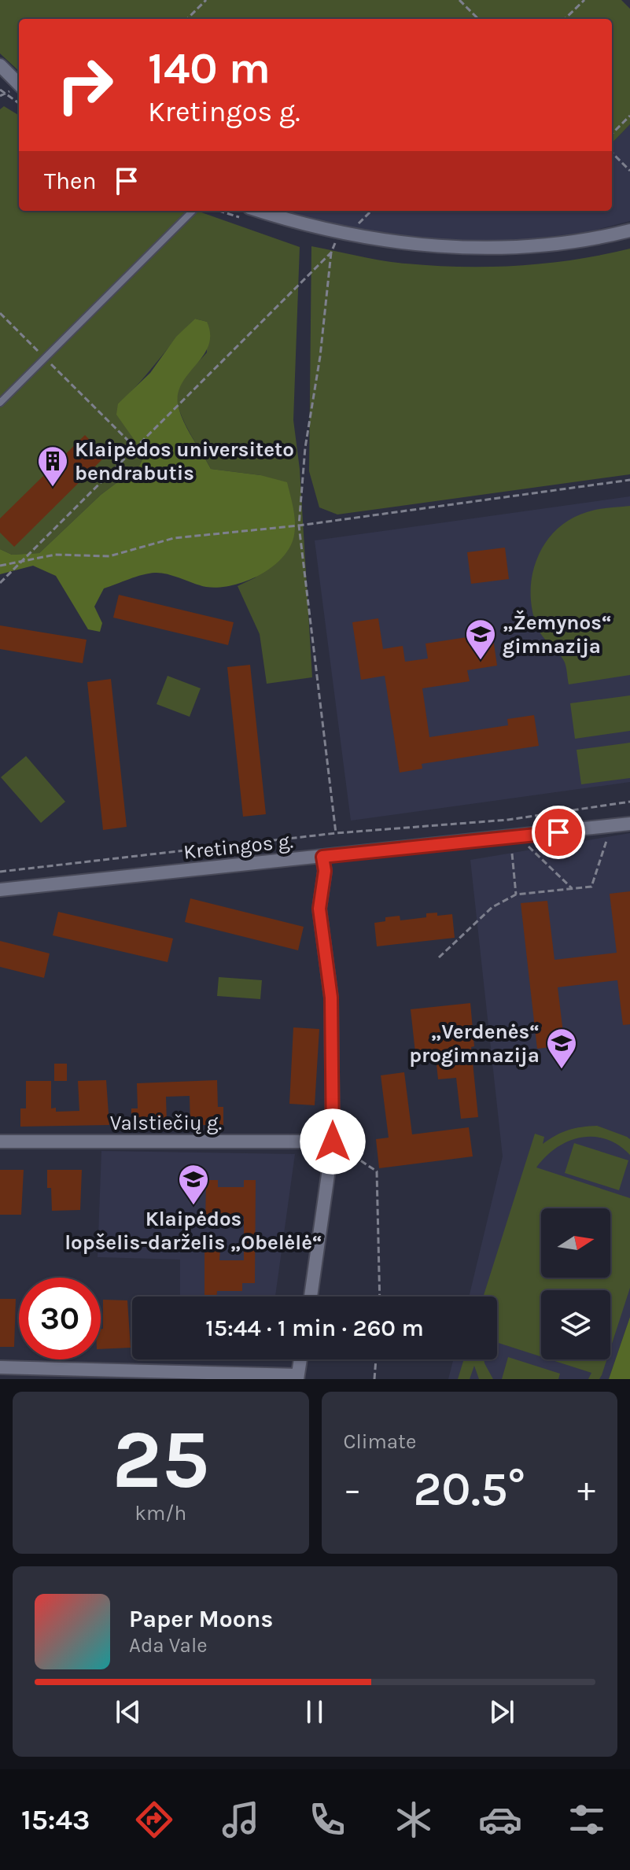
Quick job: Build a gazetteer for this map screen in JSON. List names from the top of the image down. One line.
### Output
{"streets":{"street":["Kretingos g.","Valstiečių g."]},"places":{"building":["Klaipėdos universiteto bendrabutis"],"school or university":["„Žemynos“ gimnazija","„Verdenės“ progimnazija","Klaipėdos lopšelis-darželis „Obelėlė“"]},"north":"right","page":{"turn":["140 m","Kretingos g."],"then":"Then","limit":"30","trip":"15:44 · 1 min · 260 m","tile":[["25","km/h"],"Climate"],"heat":["−","20.5°","+"],"song":["Paper Moons","Ada Vale"],"tabs":"15:43"}}
